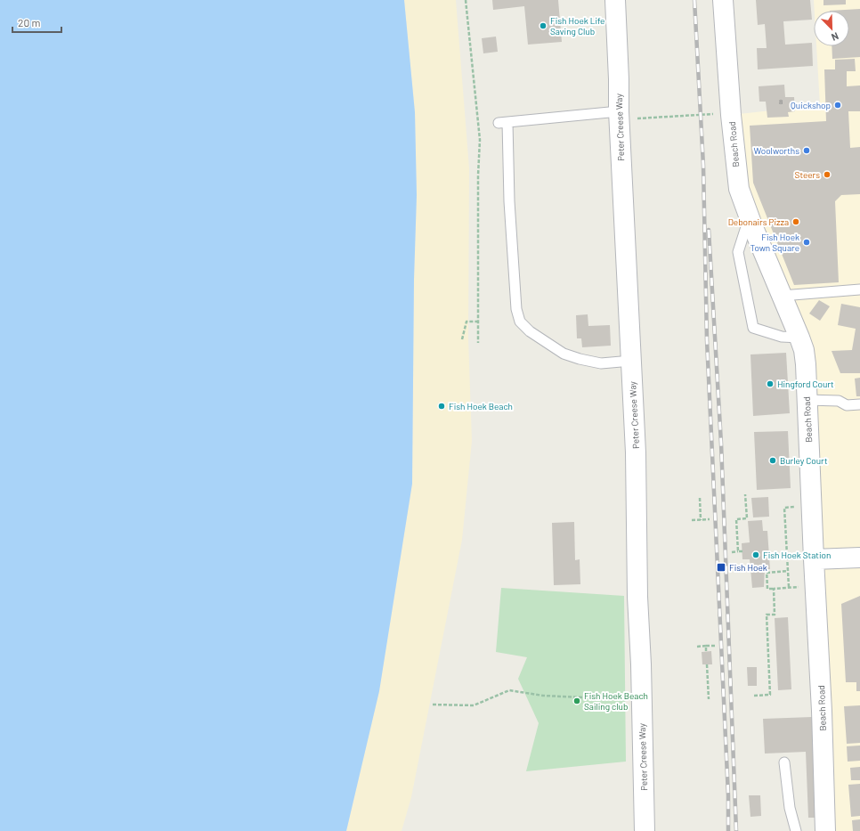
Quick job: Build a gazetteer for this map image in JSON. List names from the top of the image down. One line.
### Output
{"streets":{"street":["Peter Creese Way","Beach Road"]},"places":{"other":["Fish Hoek Life Saving Club","Quickshop","Woolworths","Steers","Debonairs Pizza","Fish Hoek Town Square","Hingford Court","Fish Hoek Beach","Burley Court","Fish Hoek Station","Fish Hoek Beach Sailing club"],"transit":["Fish Hoek"]},"house_numbers":["8"],"scale_bar":"20 m","north":"bottom right"}
